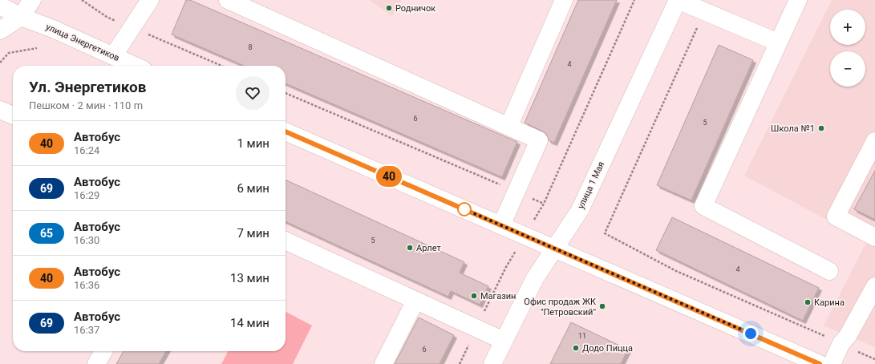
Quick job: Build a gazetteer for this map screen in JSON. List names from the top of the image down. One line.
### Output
{"streets":{"street":["улица Энергетиков","улица 1 Мая"]},"places":["Родничок","Школа №1","Арлет","Магазин","Карина","Офис продаж ЖК \"Петровский\"","Додо Пицца"],"lines":["bus line 40"],"house_numbers":["8","4","6","5","5","4","11","6"],"page":{"on_map":"40","map_buttons":["+","−"],"heading":["Ул. Энергетиков","Пешком · 2 мин · 110 m"],"list":[{"mark":"40","name":"Автобус","note":"16:24","value":"1 мин"},{"mark":"69","name":"Автобус","note":"16:29","value":"6 мин"},{"mark":"65","name":"Автобус","note":"16:30","value":"7 мин"},{"mark":"40","name":"Автобус","note":"16:36","value":"13 мин"},{"mark":"69","name":"Автобус","note":"16:37","value":"14 мин"}]}}
